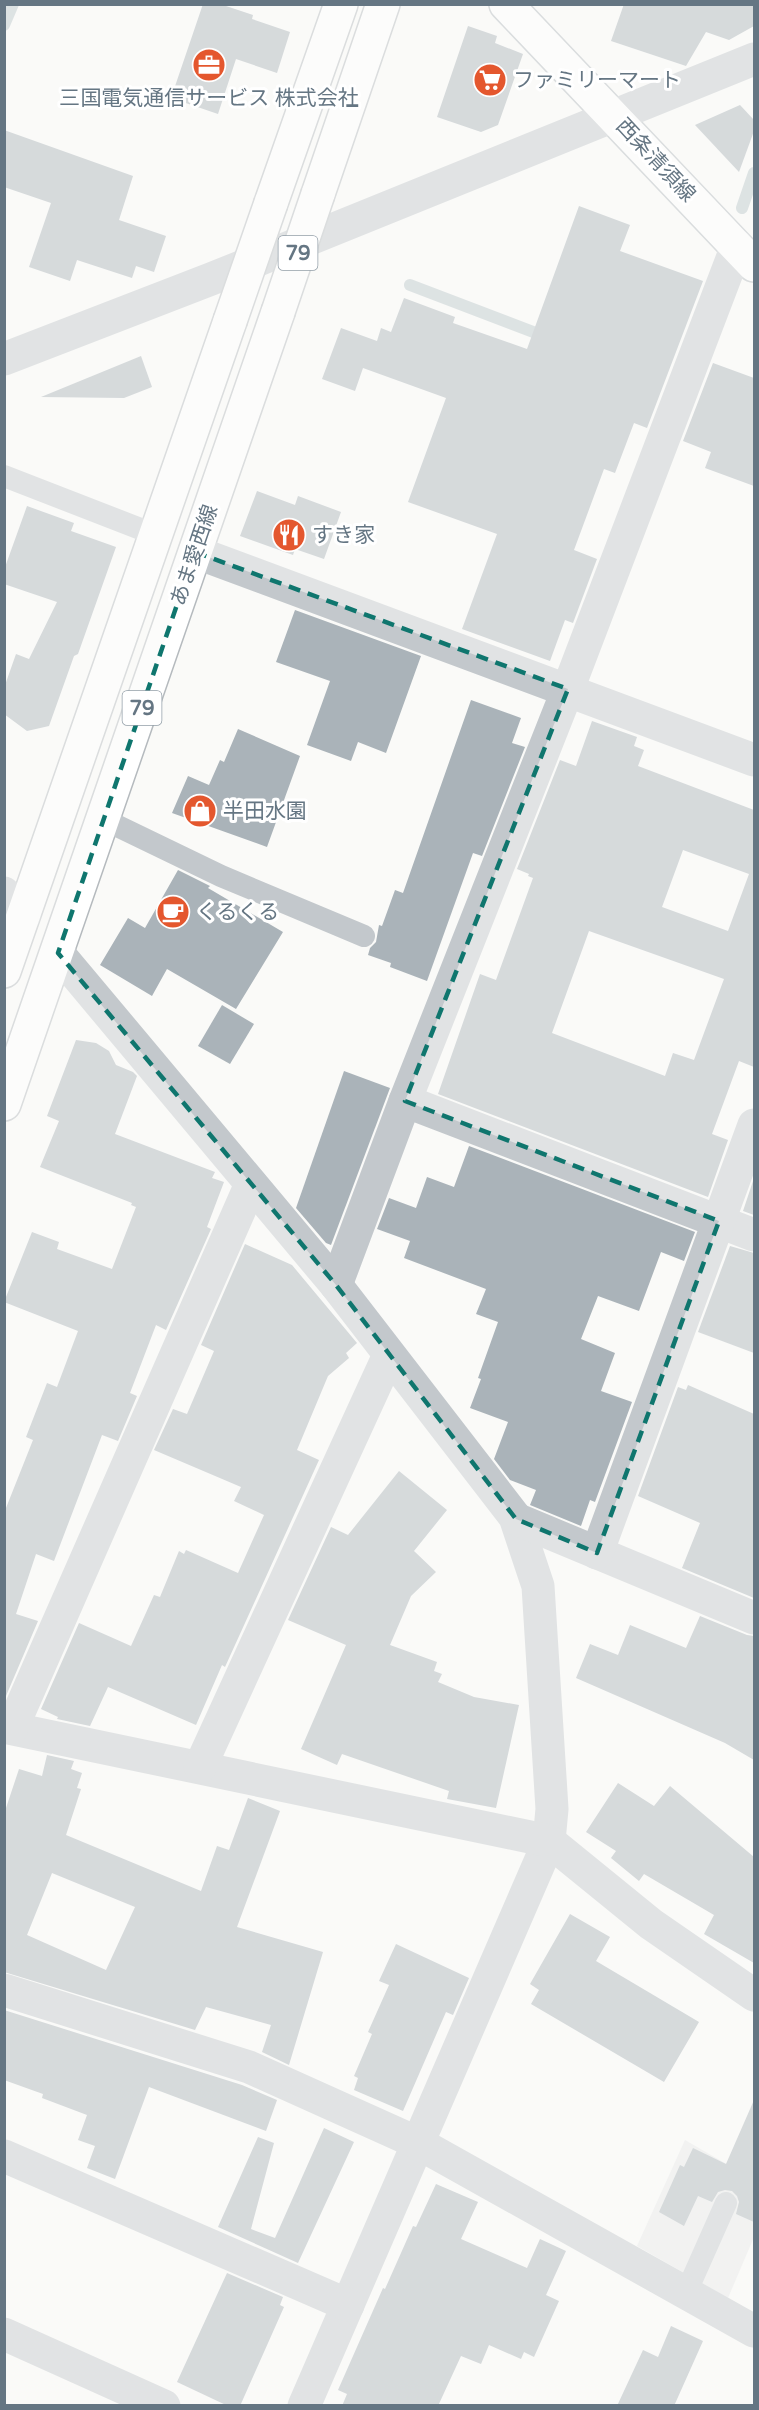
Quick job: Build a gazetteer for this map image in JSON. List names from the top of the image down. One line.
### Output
{"streets":{"main road":["西条清須線","79","あま愛西線"]},"places":{"office":["三国電気通信サービス 株式会社"],"supermarket":["ファミリーマート"],"restaurant":["すき家"],"shop":["半田水園"],"cafe":["くるくる"]}}
